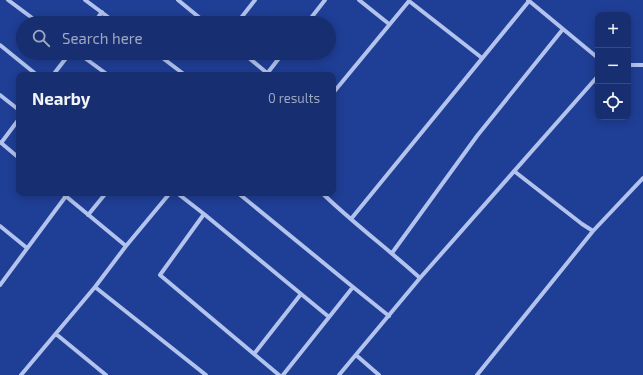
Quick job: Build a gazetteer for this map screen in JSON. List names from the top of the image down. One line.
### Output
{"page":{"map_buttons":["+","−"],"search":"Search here","heading":["Nearby","0 results"]}}
